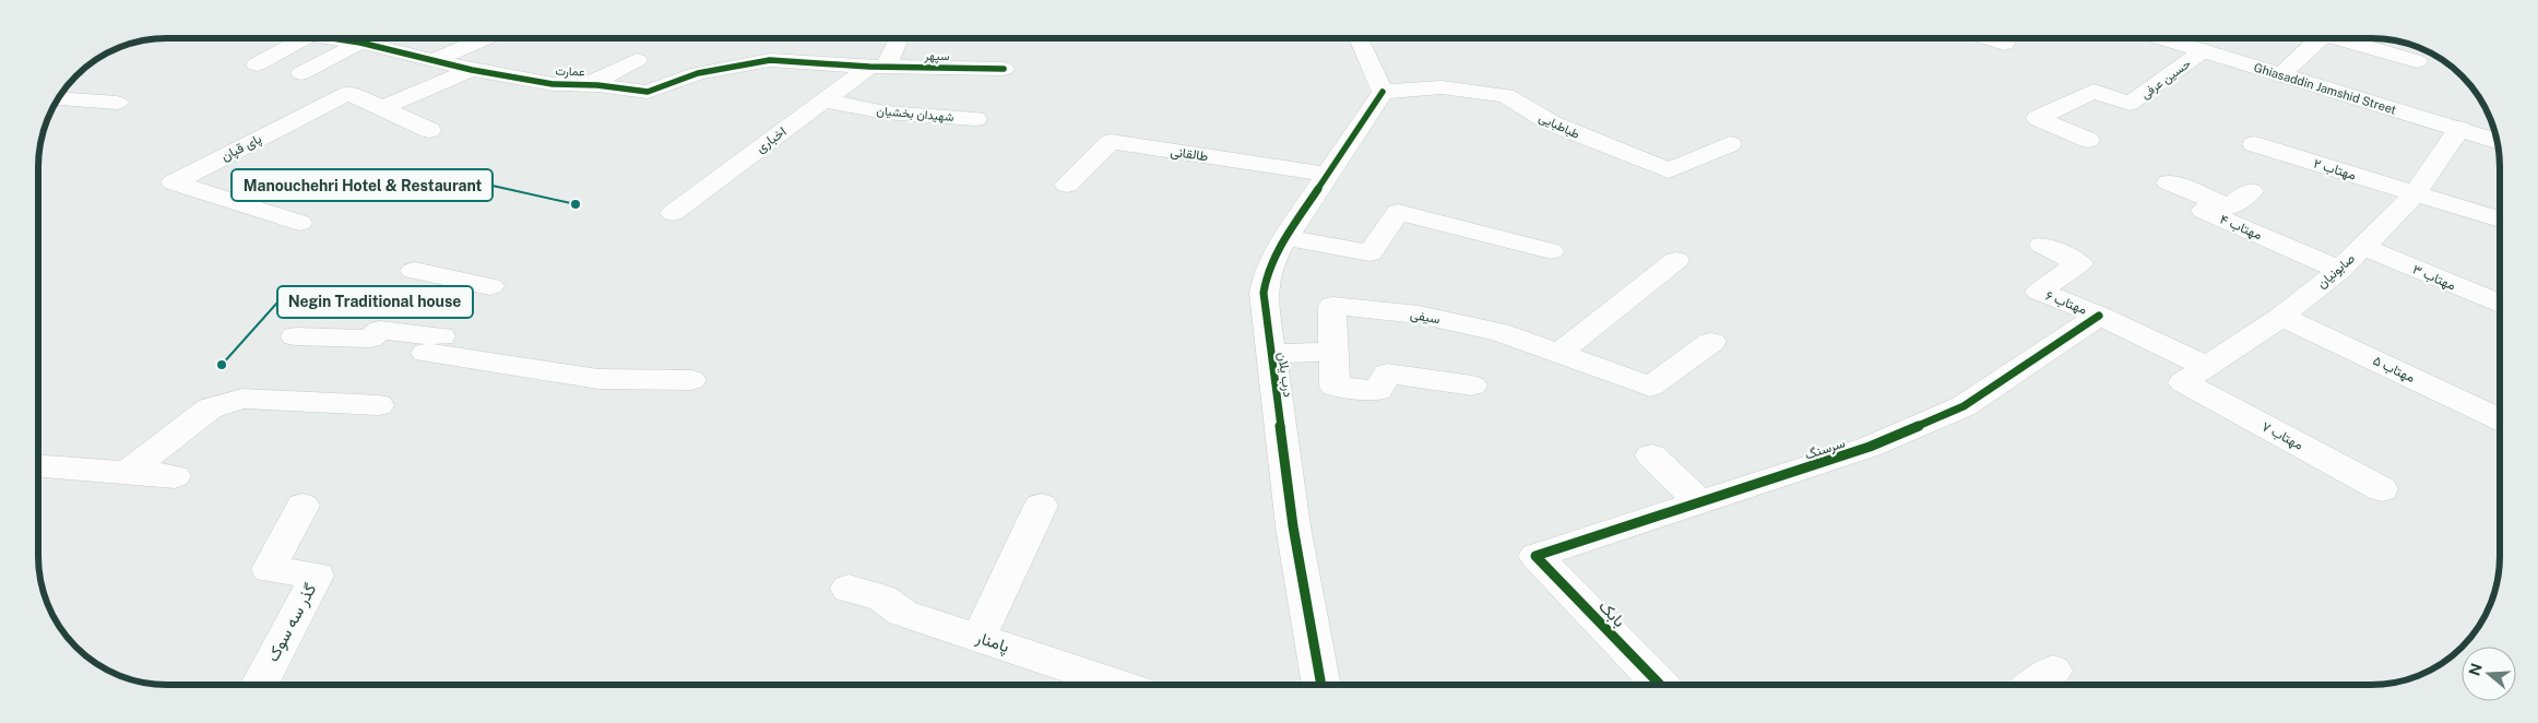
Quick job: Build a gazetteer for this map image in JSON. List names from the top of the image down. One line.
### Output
{"streets":{"street":["سپهر","عمارت","حسین عرفی","Ghiasaddin Jamshid Street","شهیدان بخشیان","طباطبایی","اخباری","پای قپان","طالقانی","مهتاب ۲","مهتاب ۴","صابونیان","مهتاب ۳","مهتاب ۶","سیفی","مهتاب ۵","درب یلان","مهتاب ۷","سرسنگ","بابک","گذر سه سوک","پامنار"]},"crossings":[["سپهر","عمارت"],["سپهر","اخباری"],["عمارت","اخباری"],["حسین عرفی","Ghiasaddin Jamshid Street"],["Ghiasaddin Jamshid Street","صابونیان"],["شهیدان بخشیان","اخباری"],["طباطبایی","درب یلان"],["طالقانی","درب یلان"],["مهتاب ۲","صابونیان"],["مهتاب ۴","صابونیان"],["صابونیان","مهتاب ۳"],["صابونیان","مهتاب ۶"],["صابونیان","مهتاب ۵"],["صابونیان","مهتاب ۷"],["مهتاب ۶","مهتاب ۷"],["مهتاب ۶","سرسنگ"],["سرسنگ","بابک"]],"places":["Manouchehri Hotel & Restaurant","Negin Traditional house"],"north":"left"}
